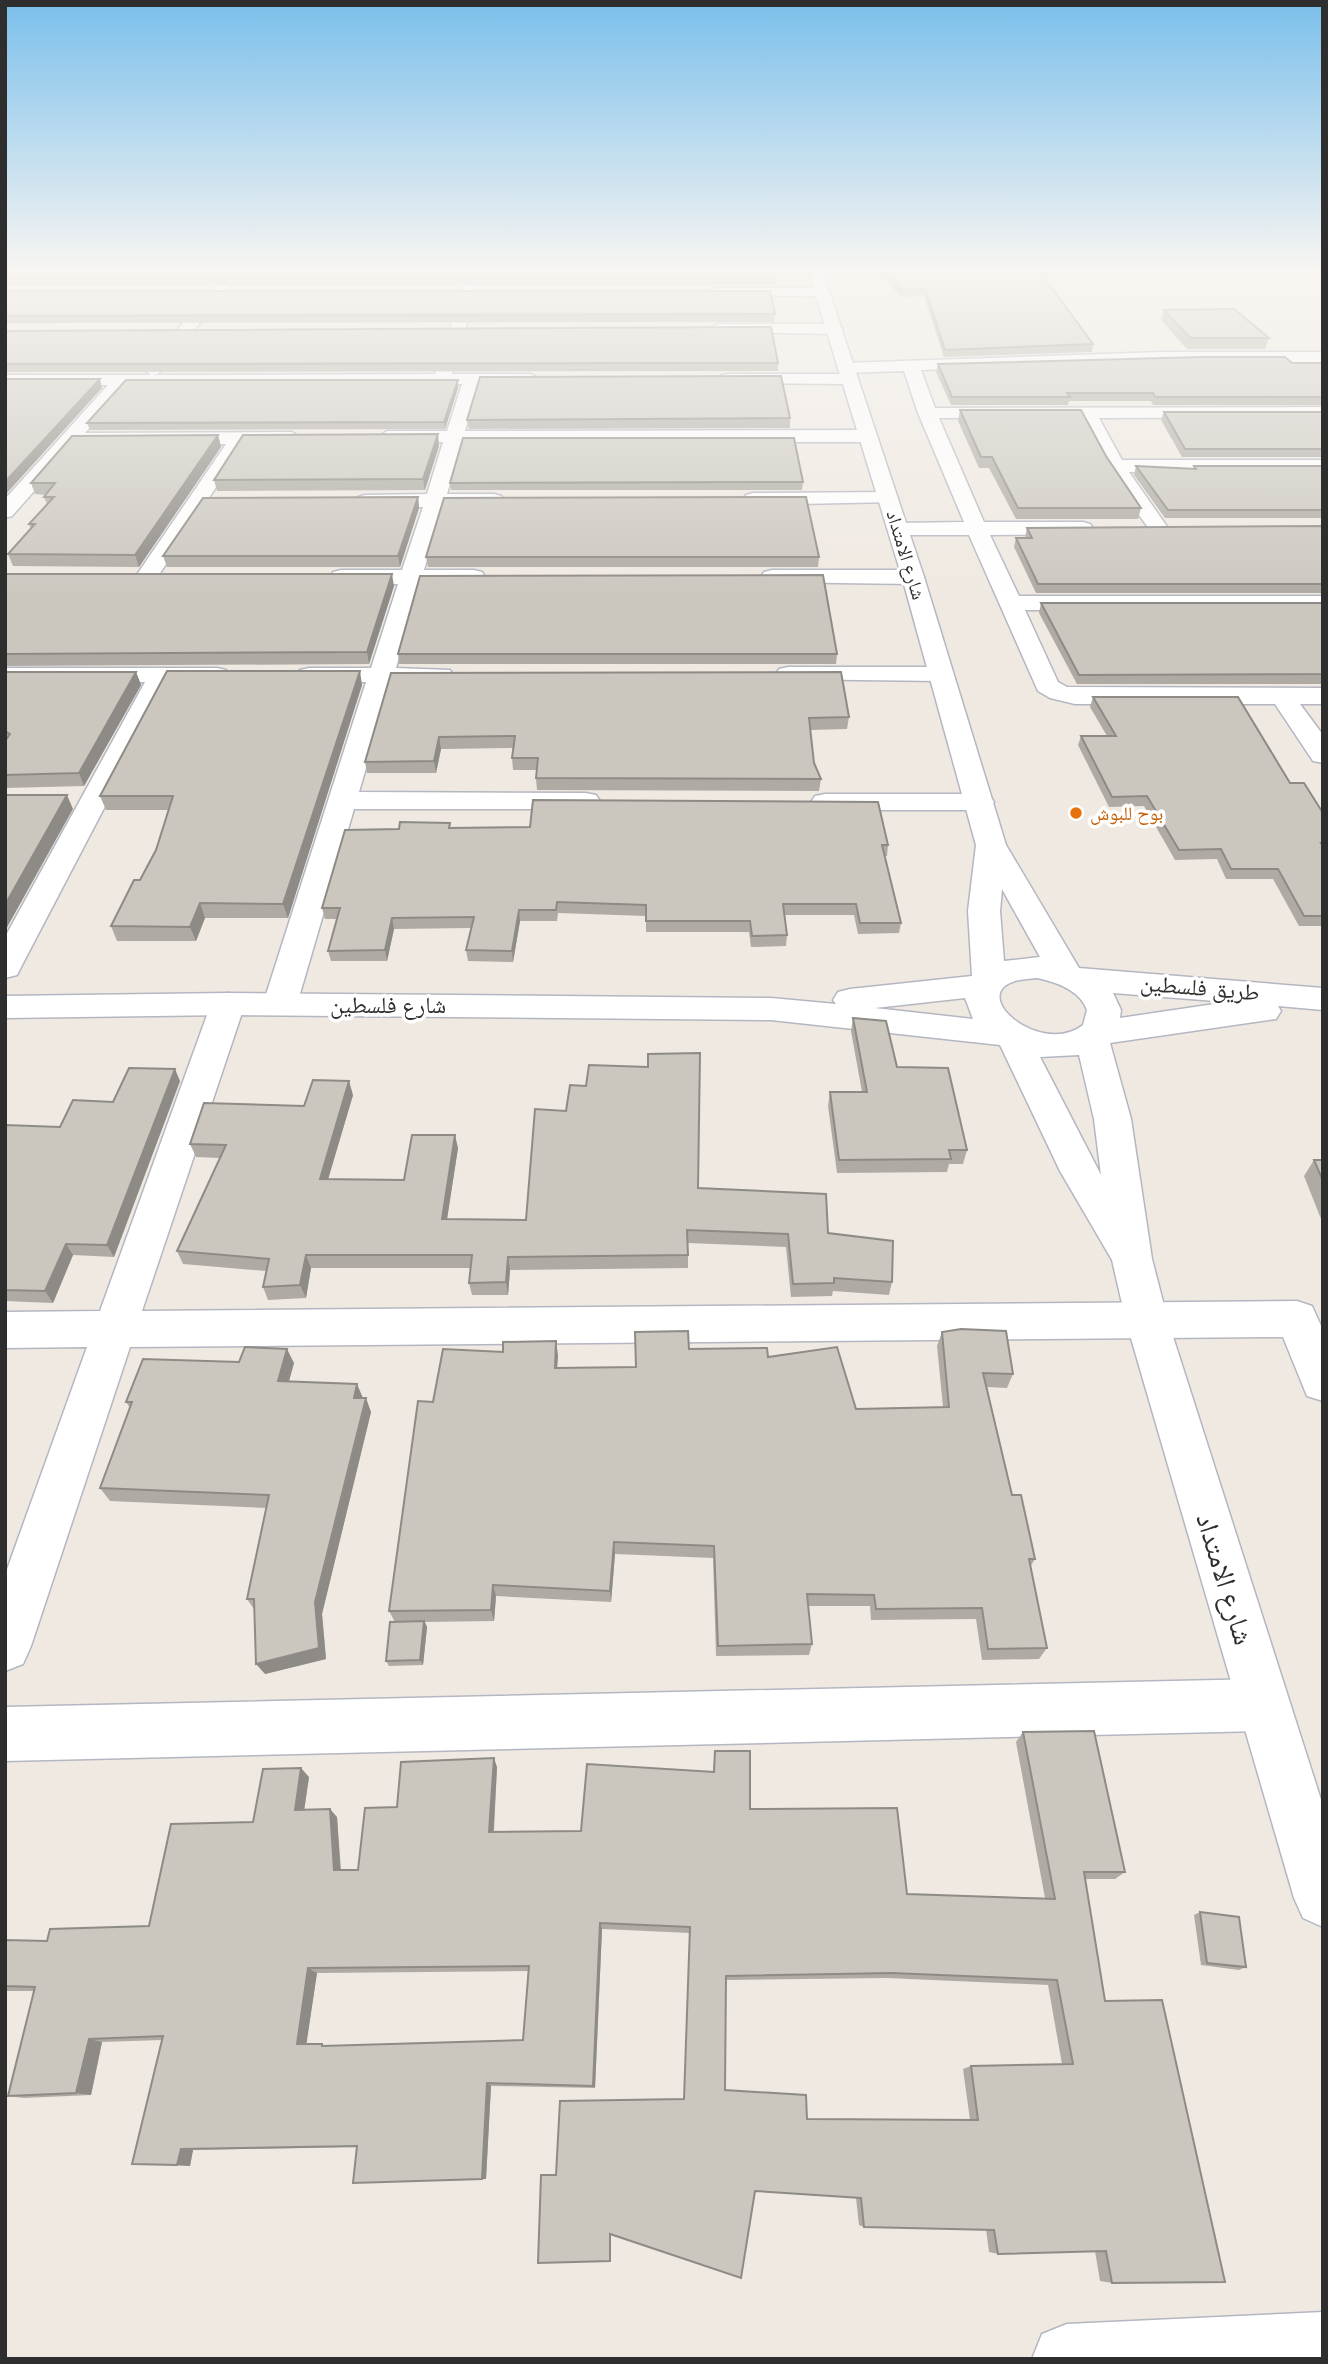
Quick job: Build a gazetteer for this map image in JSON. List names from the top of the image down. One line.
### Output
{"streets":{"street":["شارع الامتداد","طريق فلسطين","شارع فلسطين"]},"crossings":[["شارع الامتداد","طريق فلسطين"],["شارع الامتداد","شارع فلسطين"],["طريق فلسطين","شارع فلسطين"]],"places":["بوح للبوش"]}
